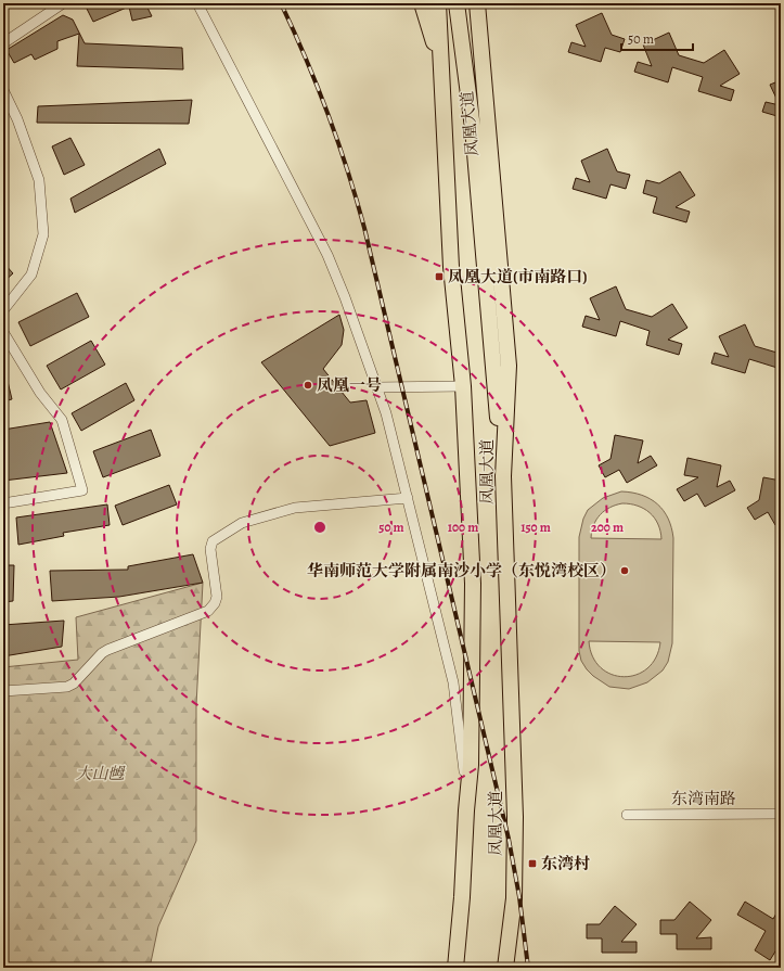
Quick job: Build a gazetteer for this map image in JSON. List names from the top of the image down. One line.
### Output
{"streets":{"main road":["凤凰大道"],"street":["东湾南路"]},"parks":["大山乸"],"places":{"transit":["凤凰大道(市南路口)","东湾村"],"other":["凤凰一号","华南师范大学附属南沙小学（东悦湾校区）"]},"scale_bar":"50 m","rings":["50 m","100 m","150 m","200 m"]}
